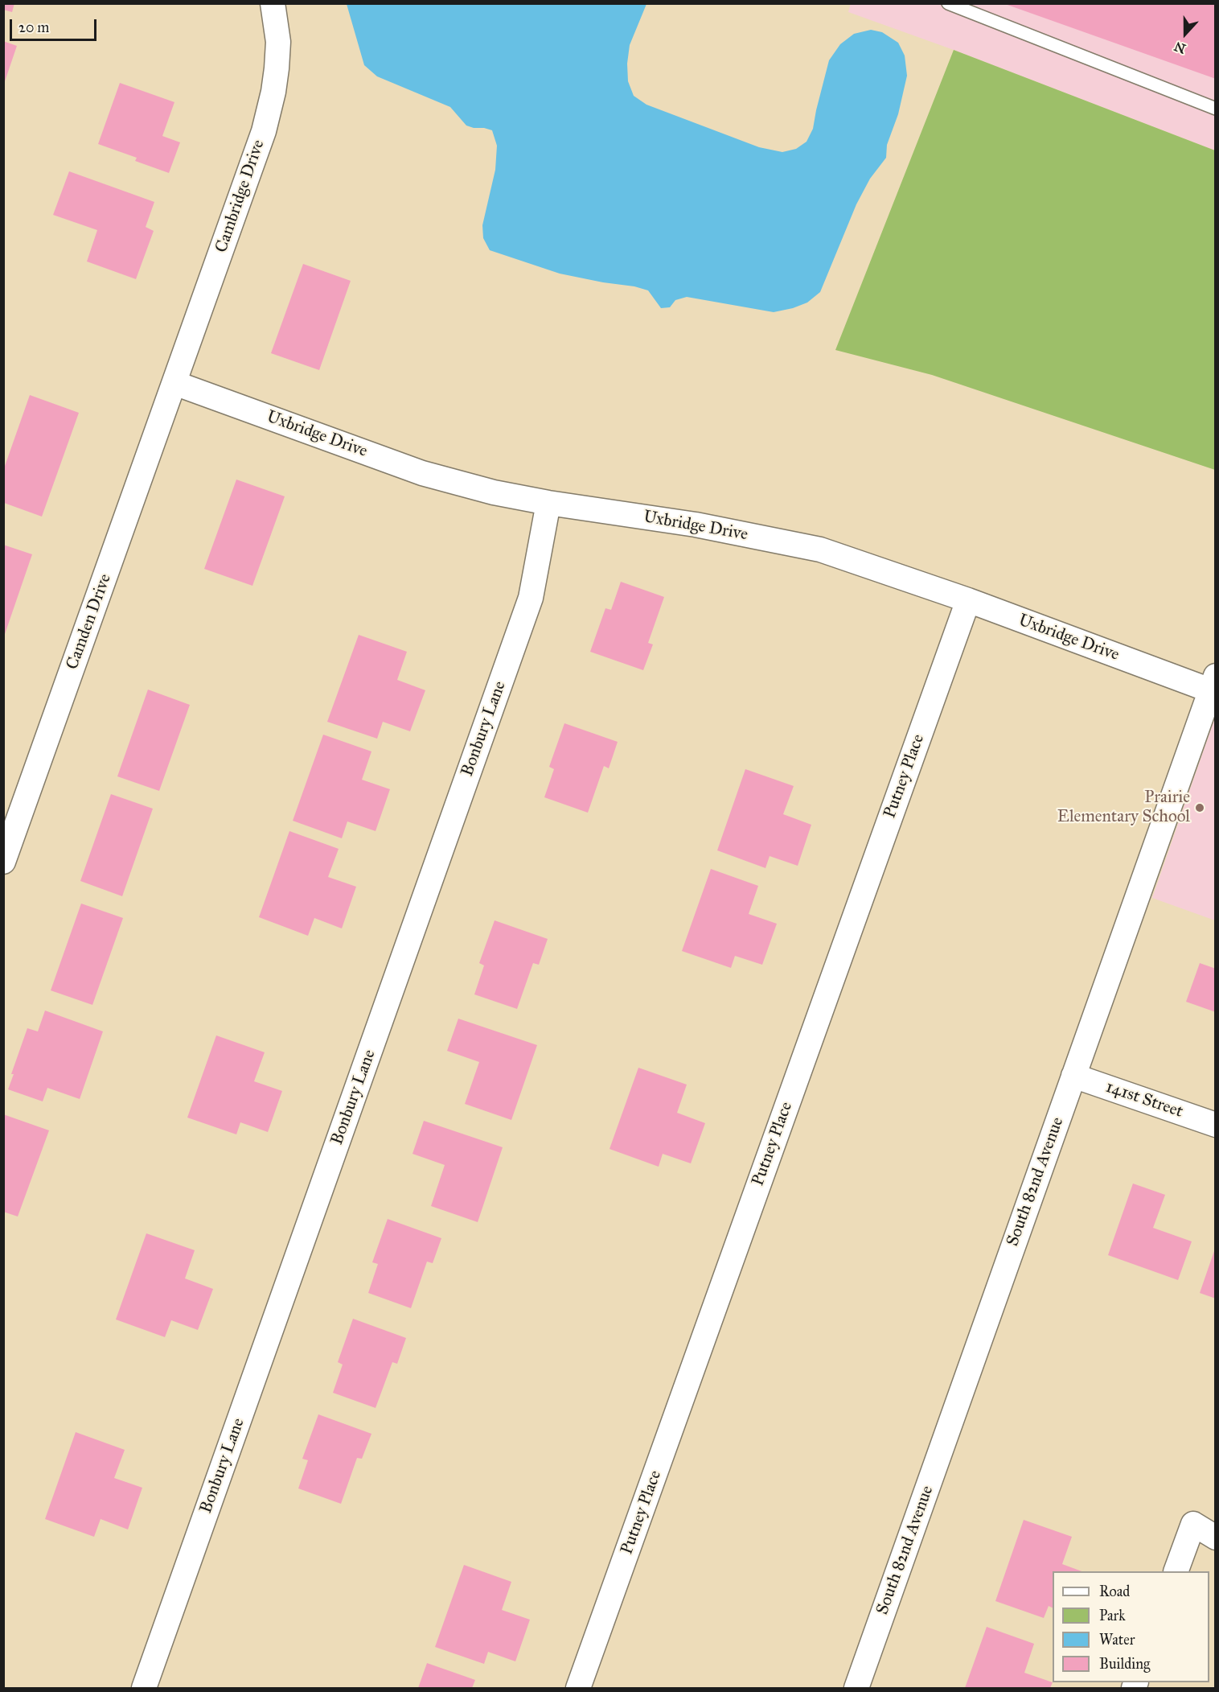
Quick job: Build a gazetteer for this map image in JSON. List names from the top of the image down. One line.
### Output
{"streets":{"street":["Cambridge Drive","Uxbridge Drive","Camden Drive","Bonbury Lane","Putney Place","141st Street","South 82nd Avenue"]},"crossings":[["Cambridge Drive","Uxbridge Drive"],["Cambridge Drive","Camden Drive"],["Uxbridge Drive","Camden Drive"],["Uxbridge Drive","Bonbury Lane"],["Uxbridge Drive","Putney Place"],["Uxbridge Drive","South 82nd Avenue"],["141st Street","South 82nd Avenue"]],"places":["Prairie Elementary School"],"legend":["Road","Park","Water","Building"],"scale_bar":"20 m","north":"bottom"}
